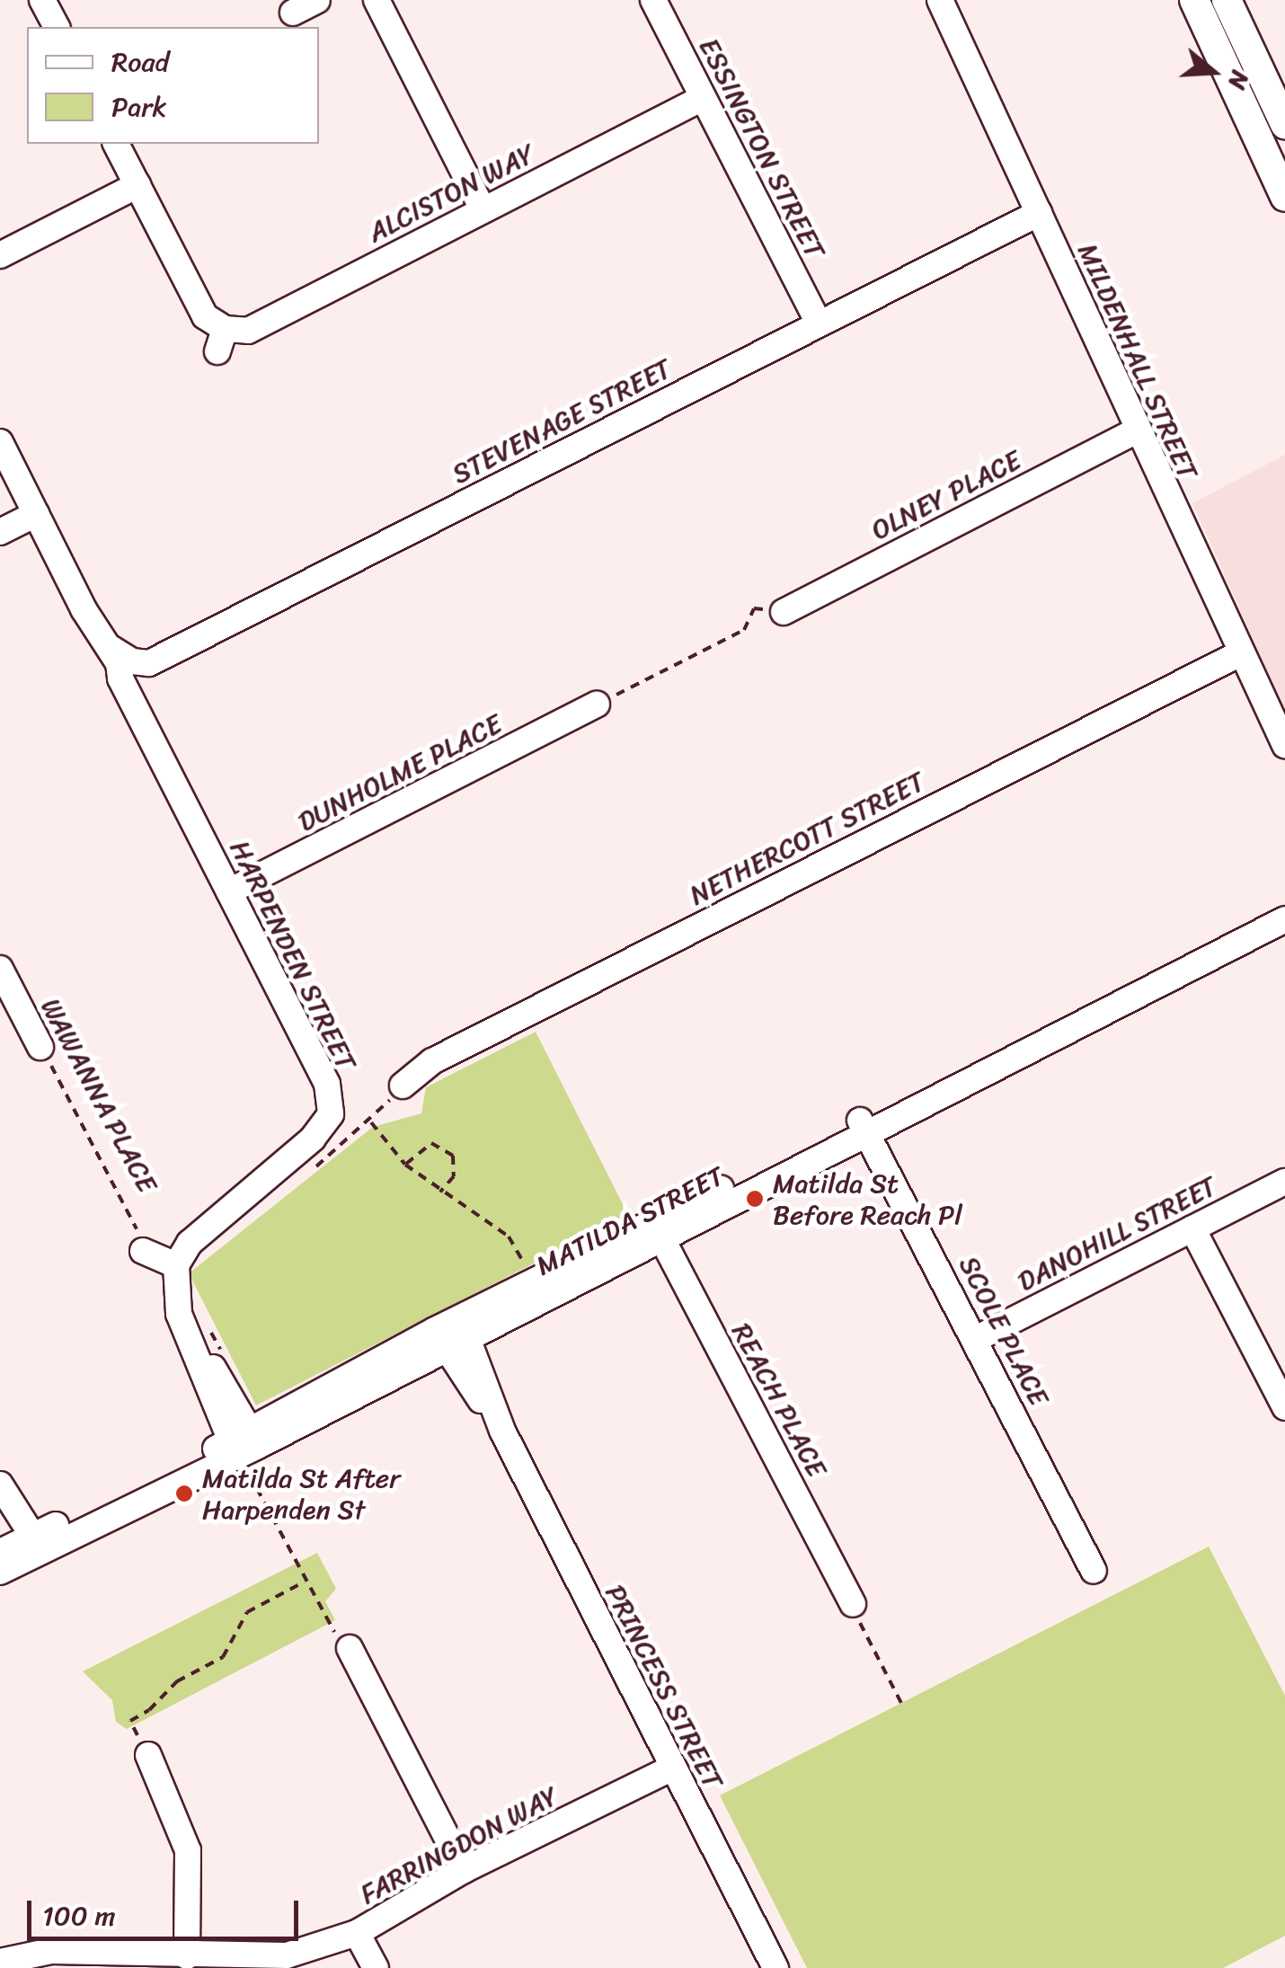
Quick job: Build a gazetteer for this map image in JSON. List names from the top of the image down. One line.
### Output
{"streets":{"street":["ESSINGTON STREET","ALCISTON WAY","MILDENHALL STREET","STEVENAGE STREET","OLNEY PLACE","DUNHOLME PLACE","NETHERCOTT STREET","HARPENDEN STREET","WAWANNA PLACE","MATILDA STREET","DANOHILL STREET","SCOLE PLACE","REACH PLACE","PRINCESS STREET","FARRINGDON WAY"]},"crossings":[["ESSINGTON STREET","ALCISTON WAY"],["ESSINGTON STREET","STEVENAGE STREET"],["MILDENHALL STREET","STEVENAGE STREET"],["MILDENHALL STREET","OLNEY PLACE"],["MILDENHALL STREET","NETHERCOTT STREET"],["STEVENAGE STREET","HARPENDEN STREET"],["DUNHOLME PLACE","HARPENDEN STREET"],["MATILDA STREET","SCOLE PLACE"],["MATILDA STREET","REACH PLACE"],["MATILDA STREET","PRINCESS STREET"],["DANOHILL STREET","SCOLE PLACE"],["PRINCESS STREET","FARRINGDON WAY"]],"places":["Matilda St Before Reach Pl","Matilda St After Harpenden St"],"legend":["Road","Park"],"scale_bar":"100 m","north":"right"}
